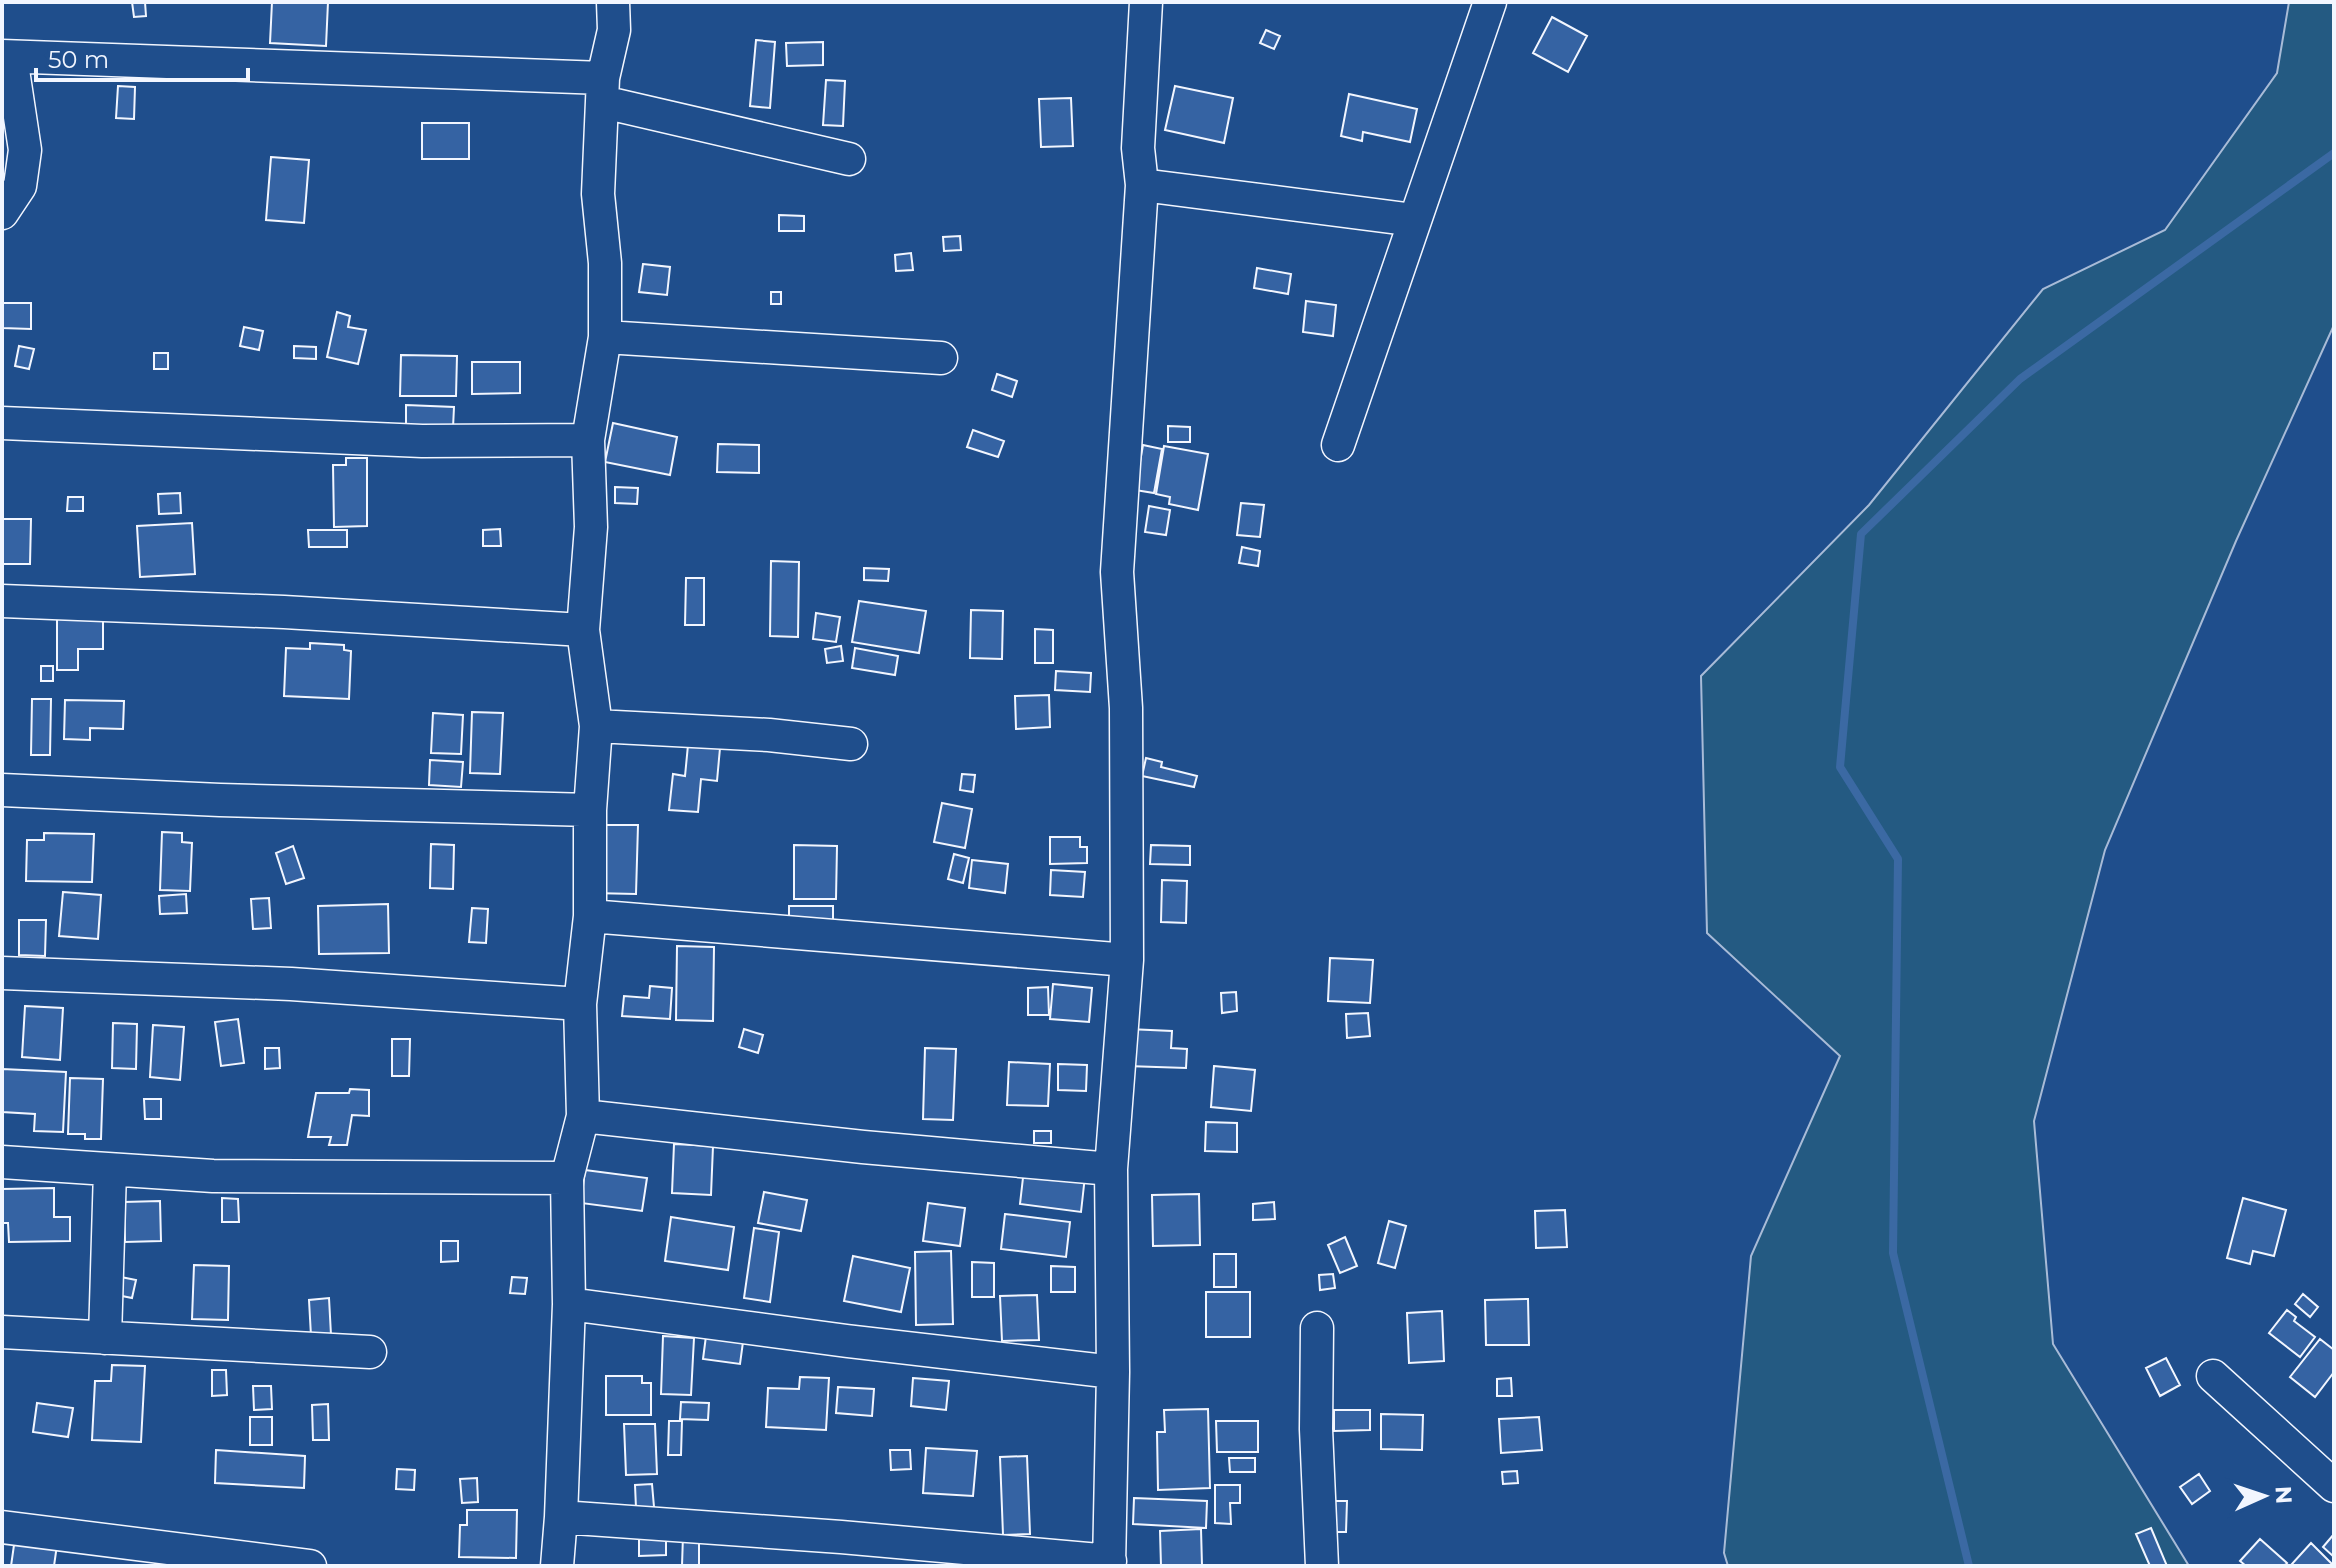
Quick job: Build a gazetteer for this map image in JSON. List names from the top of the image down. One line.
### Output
{"scale_bar":"50 m","north":"right"}
